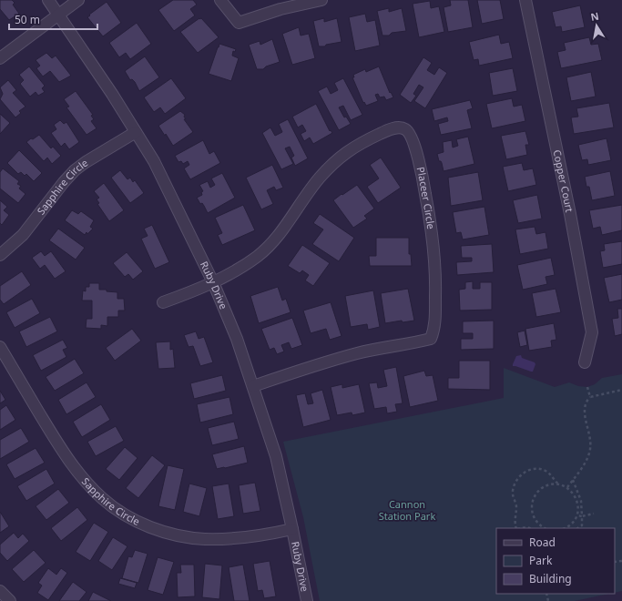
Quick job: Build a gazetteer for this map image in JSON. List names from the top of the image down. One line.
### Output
{"streets":{"street":["Copper Court","Sapphire Circle","Placeer Circle","Ruby Drive"]},"crossings":[["Sapphire Circle","Ruby Drive"],["Placeer Circle","Ruby Drive"]],"parks":["Cannon Station Park"],"legend":["Road","Park","Building"],"scale_bar":"50 m","north":"top"}
